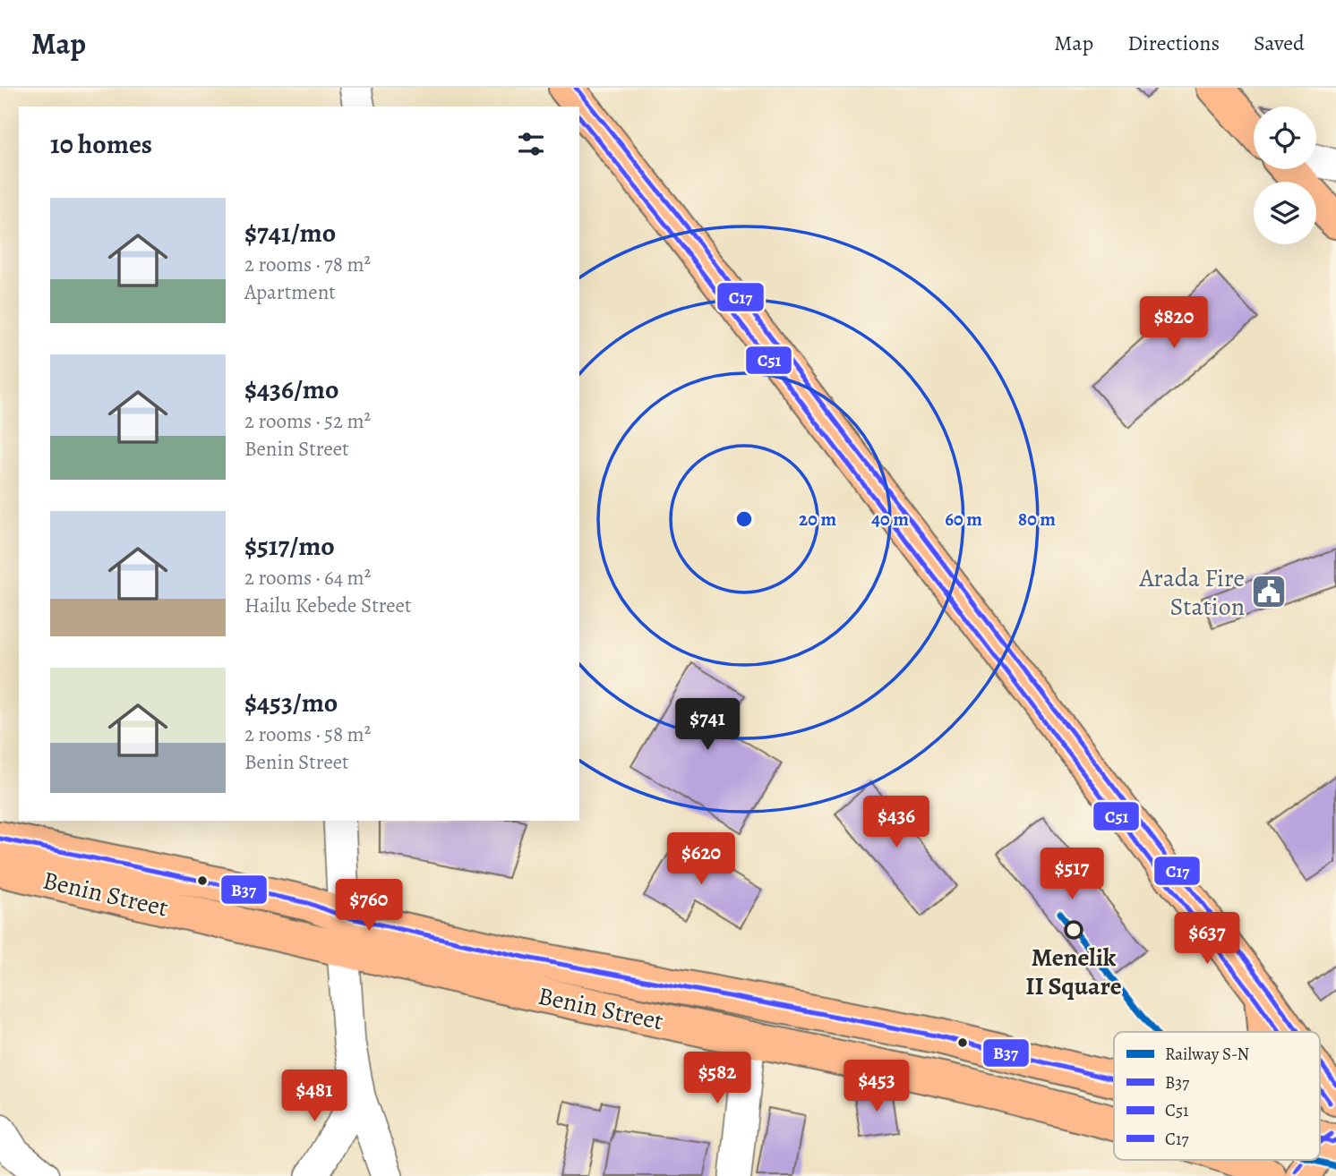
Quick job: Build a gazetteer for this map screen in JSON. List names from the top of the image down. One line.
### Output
{"streets":{"main road":["Benin Street"]},"places":{"public building":["Arada Fire Station"],"other":["Menelik II Square"]},"lines":["transit line C17","transit line C51","transit line B37","rail line S-N"],"legend":["Railway S-N","B37","C51","C17"],"page":{"header":"Map","nav":["Map","Directions","Saved"],"heading":"10 homes","list":[{"name":"$741/mo","note":"2 rooms · 78 m² · Apartment"},{"name":"$436/mo","note":"2 rooms · 52 m² · Benin Street"},{"name":"$517/mo","note":"2 rooms · 64 m² · Hailu Kebede Street"},{"name":"$453/mo","note":"2 rooms · 58 m² · Benin Street"}],"price":["$820","$741","$436","$620","$517","$760","$637","$582","$453","$481"]},"rings":["20 m","40 m","60 m","80 m"]}
